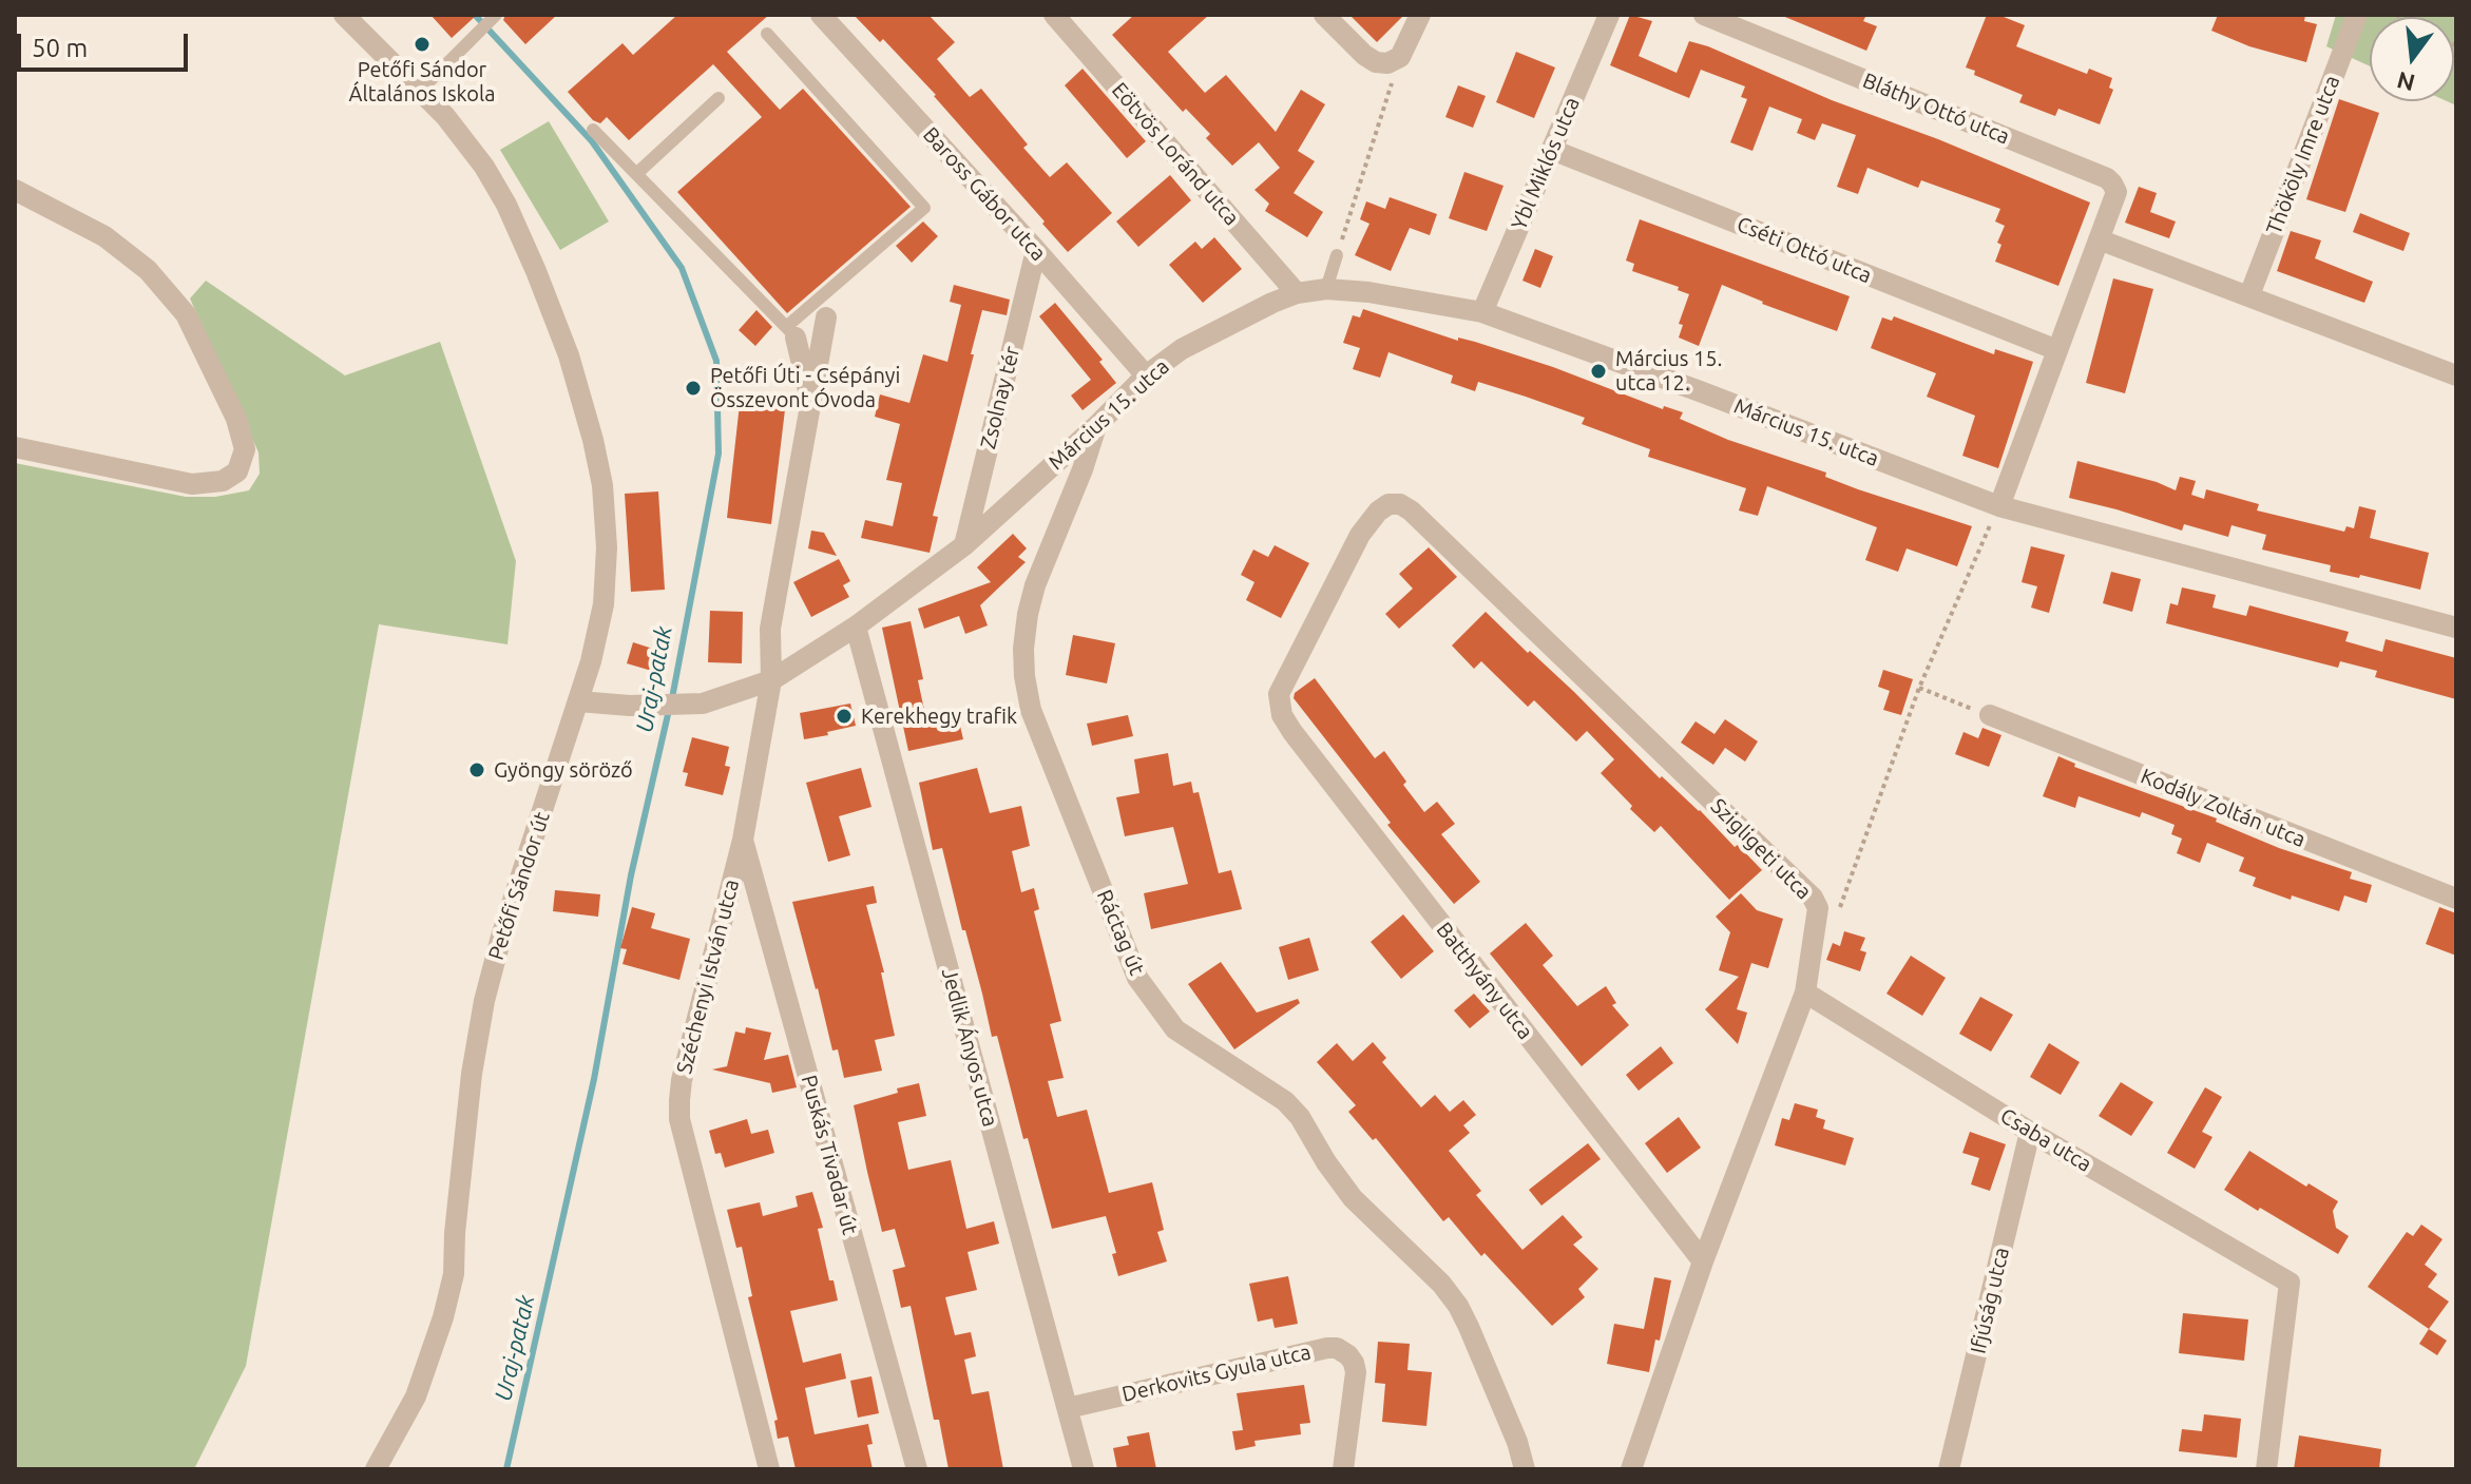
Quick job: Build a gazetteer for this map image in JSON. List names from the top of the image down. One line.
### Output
{"streets":{"street":["Bláthy Ottó utca","Eötvös Loránd utca","Thököly Imre utca","Ybl Miklós utca","Baross Gábor utca","Cséti Ottó utca","Zsolnay tér","Március 15. utca","Kodály Zoltán utca","Szigligeti utca","Petőfi Sándor út","Ráctag út","Széchenyi István utca","Batthyány utca","Jedlik Ányos utca","Csaba utca","Puskás Tivadar út","Ifjúság utca","Derkovits Gyula utca"]},"crossings":[["Eötvös Loránd utca","Március 15. utca"],["Ybl Miklós utca","Cséti Ottó utca"],["Ybl Miklós utca","Március 15. utca"],["Baross Gábor utca","Zsolnay tér"],["Baross Gábor utca","Március 15. utca"],["Zsolnay tér","Március 15. utca"],["Március 15. utca","Petőfi Sándor út"],["Március 15. utca","Ráctag út"],["Március 15. utca","Széchenyi István utca"],["Március 15. utca","Jedlik Ányos utca"],["Szigligeti utca","Batthyány utca"],["Szigligeti utca","Csaba utca"],["Széchenyi István utca","Puskás Tivadar út"],["Jedlik Ányos utca","Derkovits Gyula utca"],["Csaba utca","Ifjúság utca"]],"water":["Uraj-patak"],"places":["Petőfi Sándor Általános Iskola","Március 15. utca 12.","Petőfi Úti - Csépányi Összevont Óvoda","Kerekhegy trafik","Gyöngy söröző"],"scale_bar":"50 m","north":"bottom"}
